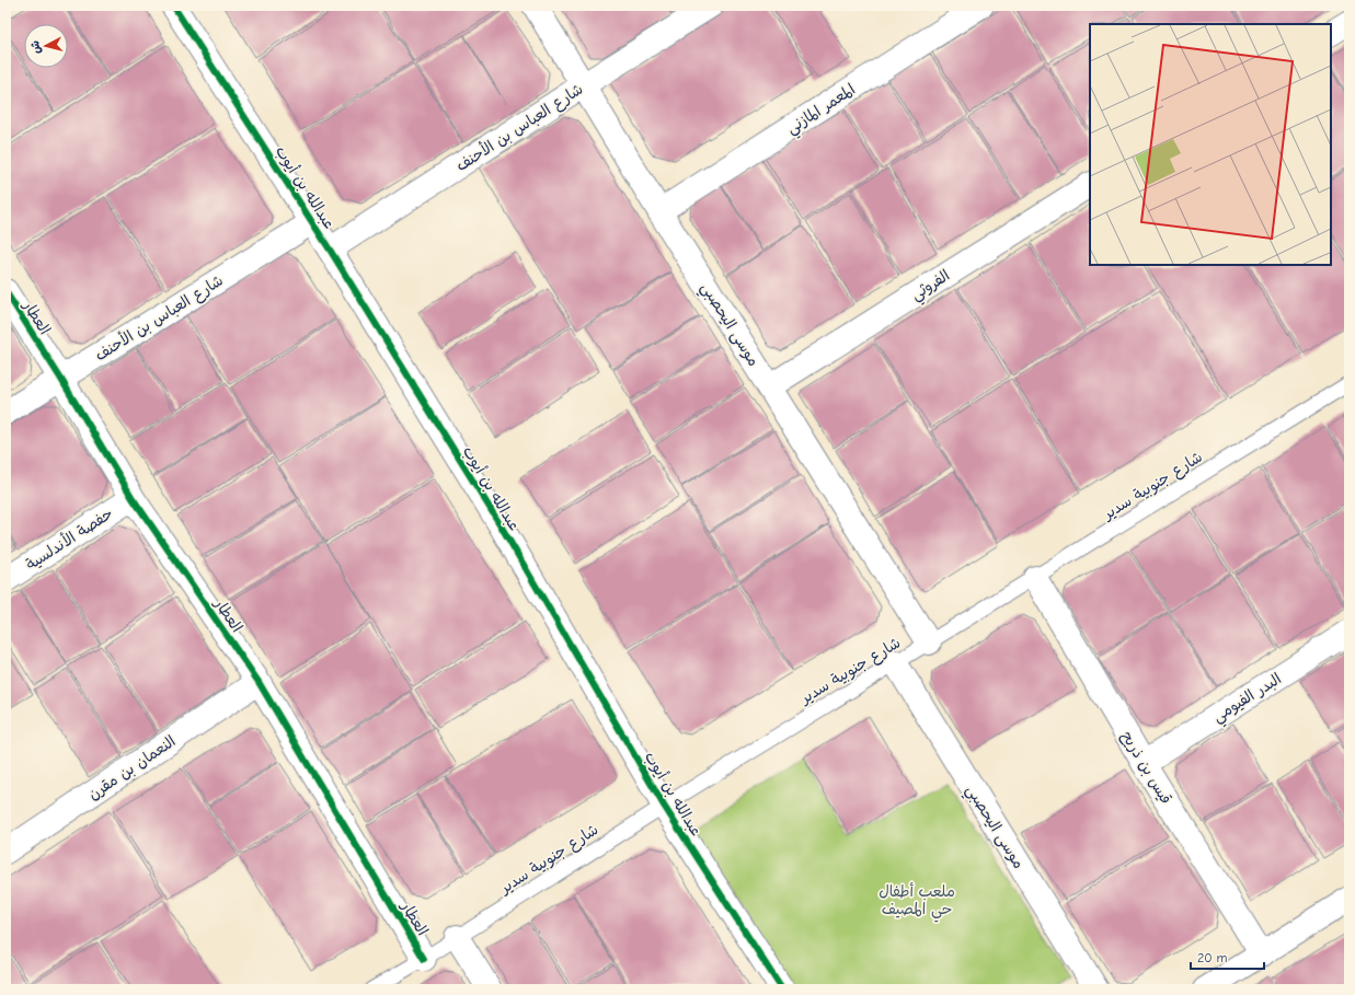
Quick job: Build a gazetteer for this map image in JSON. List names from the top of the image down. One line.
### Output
{"streets":{"street":["المعمر المازني","شارع العباس بن الأحنف","عبدالله بن أيوب","الفروثي","العطار","موسى اليحصبي","حفصة الأندلسية","البدر الفيومي","النعمان بن مقرن","قيس بن ذريح"],"lane":["شارع جنوبية سدير"]},"crossings":[["المعمر المازني","موسى اليحصبي"],["شارع العباس بن الأحنف","عبدالله بن أيوب"],["شارع العباس بن الأحنف","العطار"],["شارع العباس بن الأحنف","موسى اليحصبي"],["عبدالله بن أيوب","شارع جنوبية سدير"],["الفروثي","موسى اليحصبي"],["العطار","شارع جنوبية سدير"],["العطار","حفصة الأندلسية"],["العطار","النعمان بن مقرن"],["موسى اليحصبي","شارع جنوبية سدير"],["شارع جنوبية سدير","قيس بن ذريح"],["البدر الفيومي","قيس بن ذريح"]],"parks":["ملعب أطفال حي المصيف"],"scale_bar":"20 m","north":"left"}
